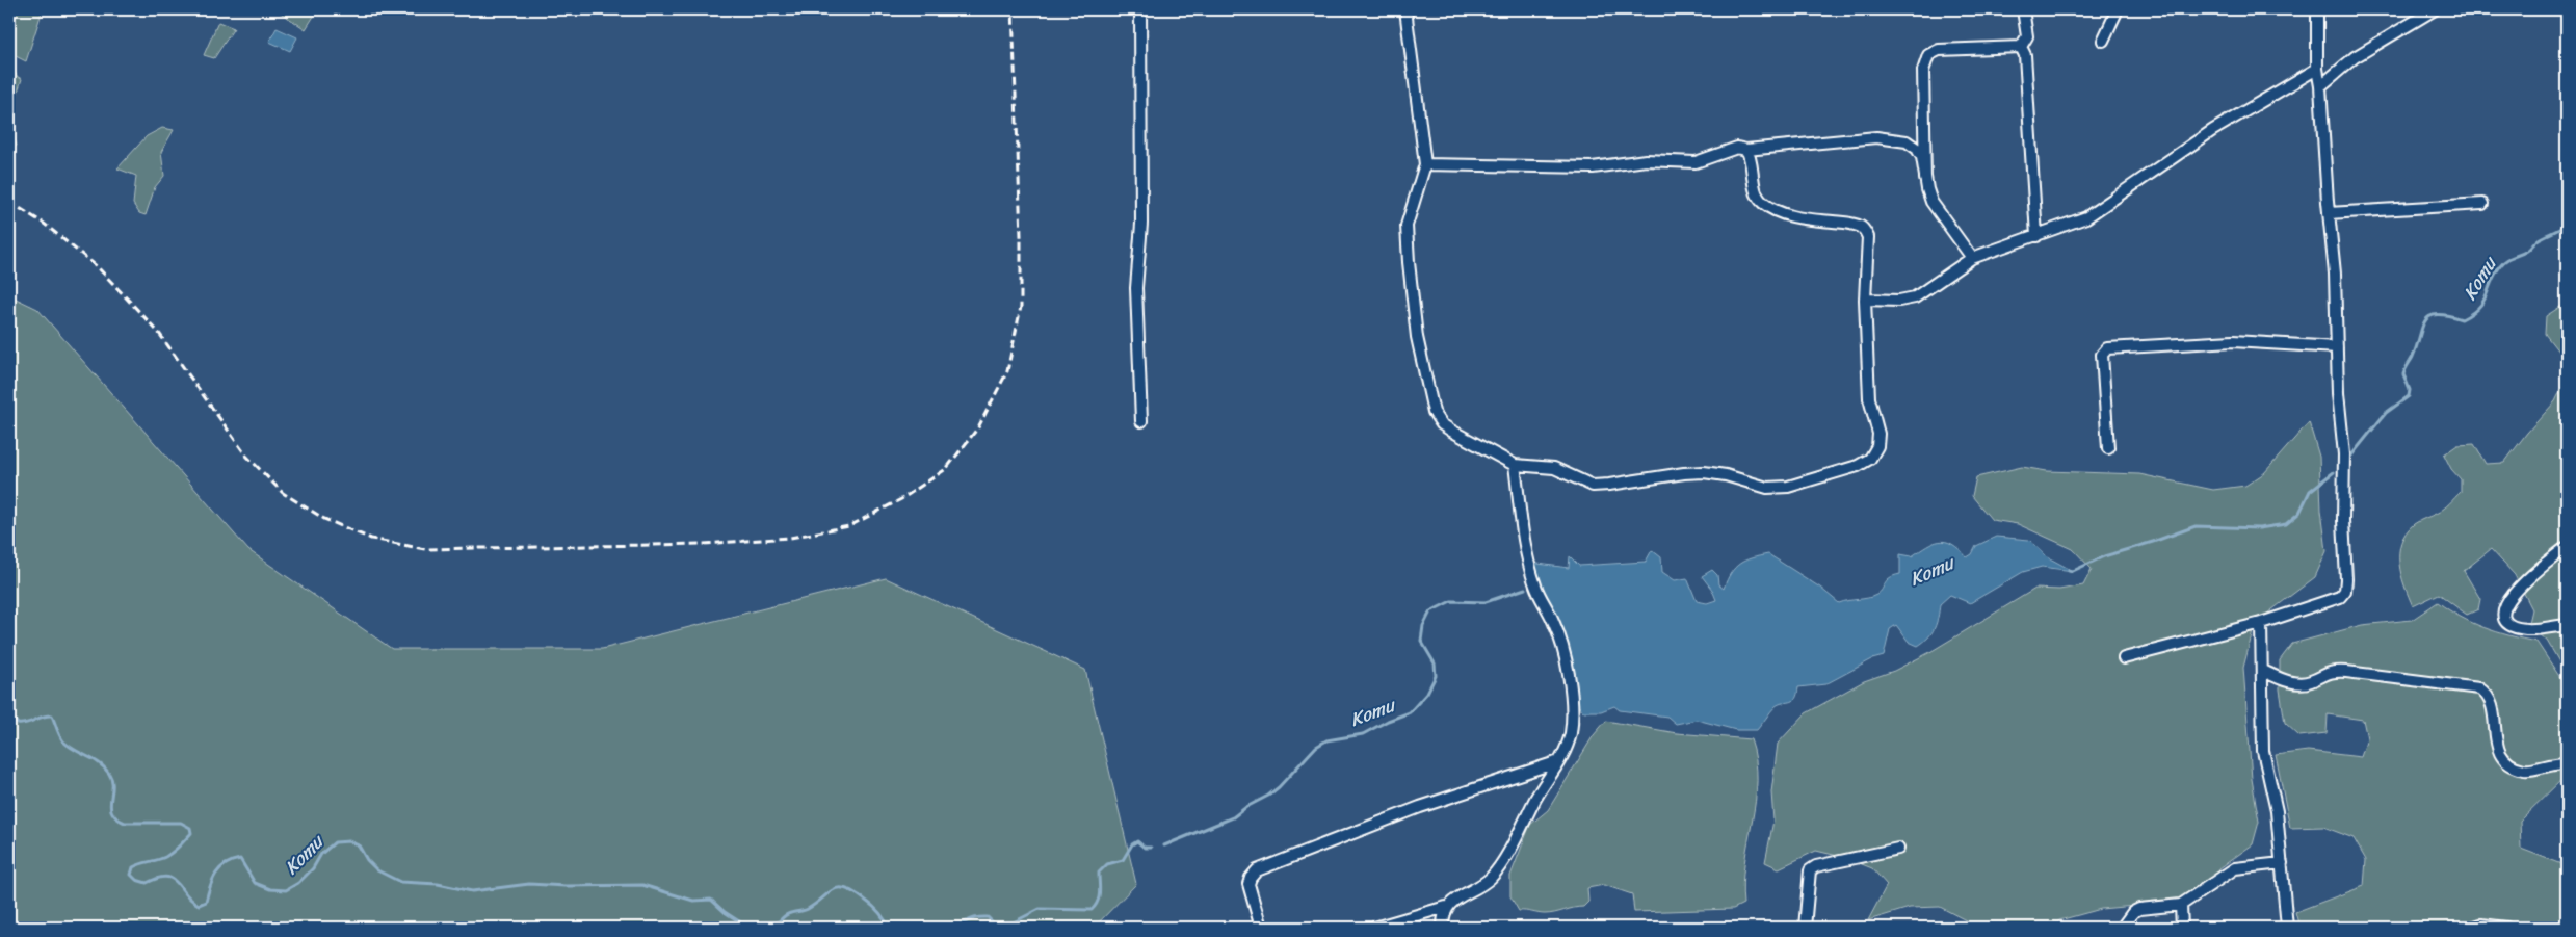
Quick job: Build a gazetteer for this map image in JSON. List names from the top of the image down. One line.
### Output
{"water":["Komu"]}
